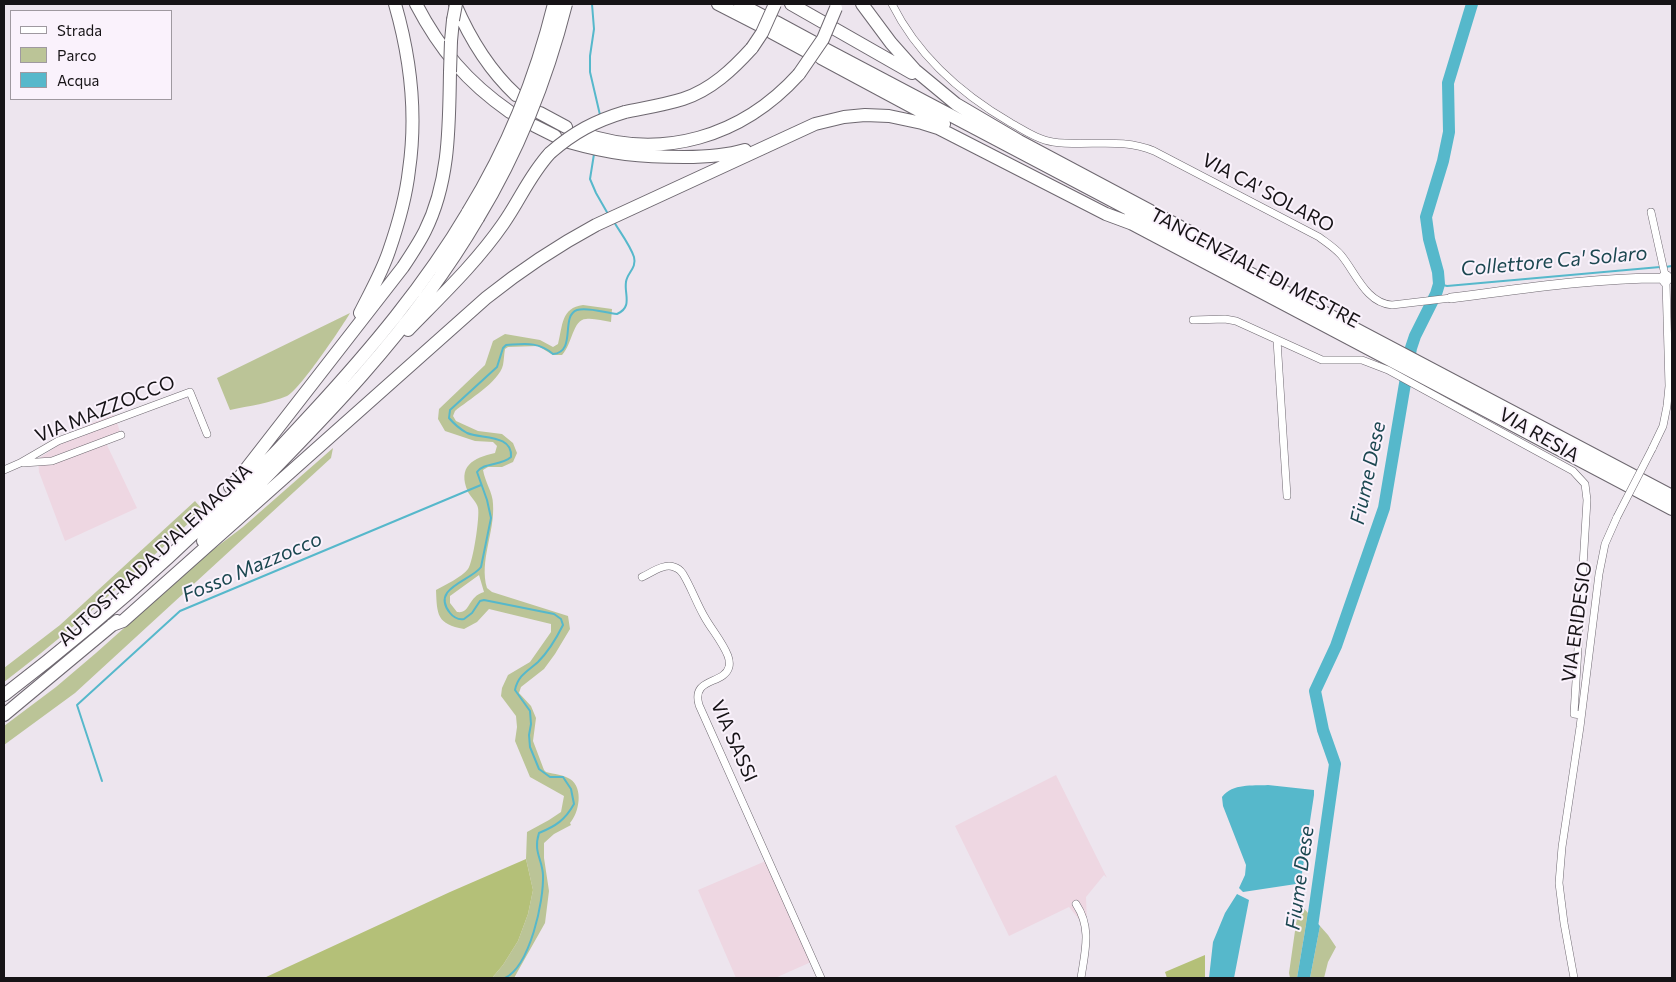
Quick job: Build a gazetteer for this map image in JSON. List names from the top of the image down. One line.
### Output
{"streets":{"highway":["TANGENZIALE DI MESTRE","AUTOSTRADA D'ALEMAGNA"],"street":["VIA CA' SOLARO","VIA MAZZOCCO","VIA RESIA","VIA ERIDESIO","VIA SASSI"]},"crossings":[["VIA CA' SOLARO","VIA ERIDESIO"],["TANGENZIALE DI MESTRE","VIA RESIA"],["VIA RESIA","VIA ERIDESIO"]],"water":["Collettore Ca' Solaro","Fiume Dese","Fosso Mazzocco"],"legend":["Strada","Parco","Acqua"]}
